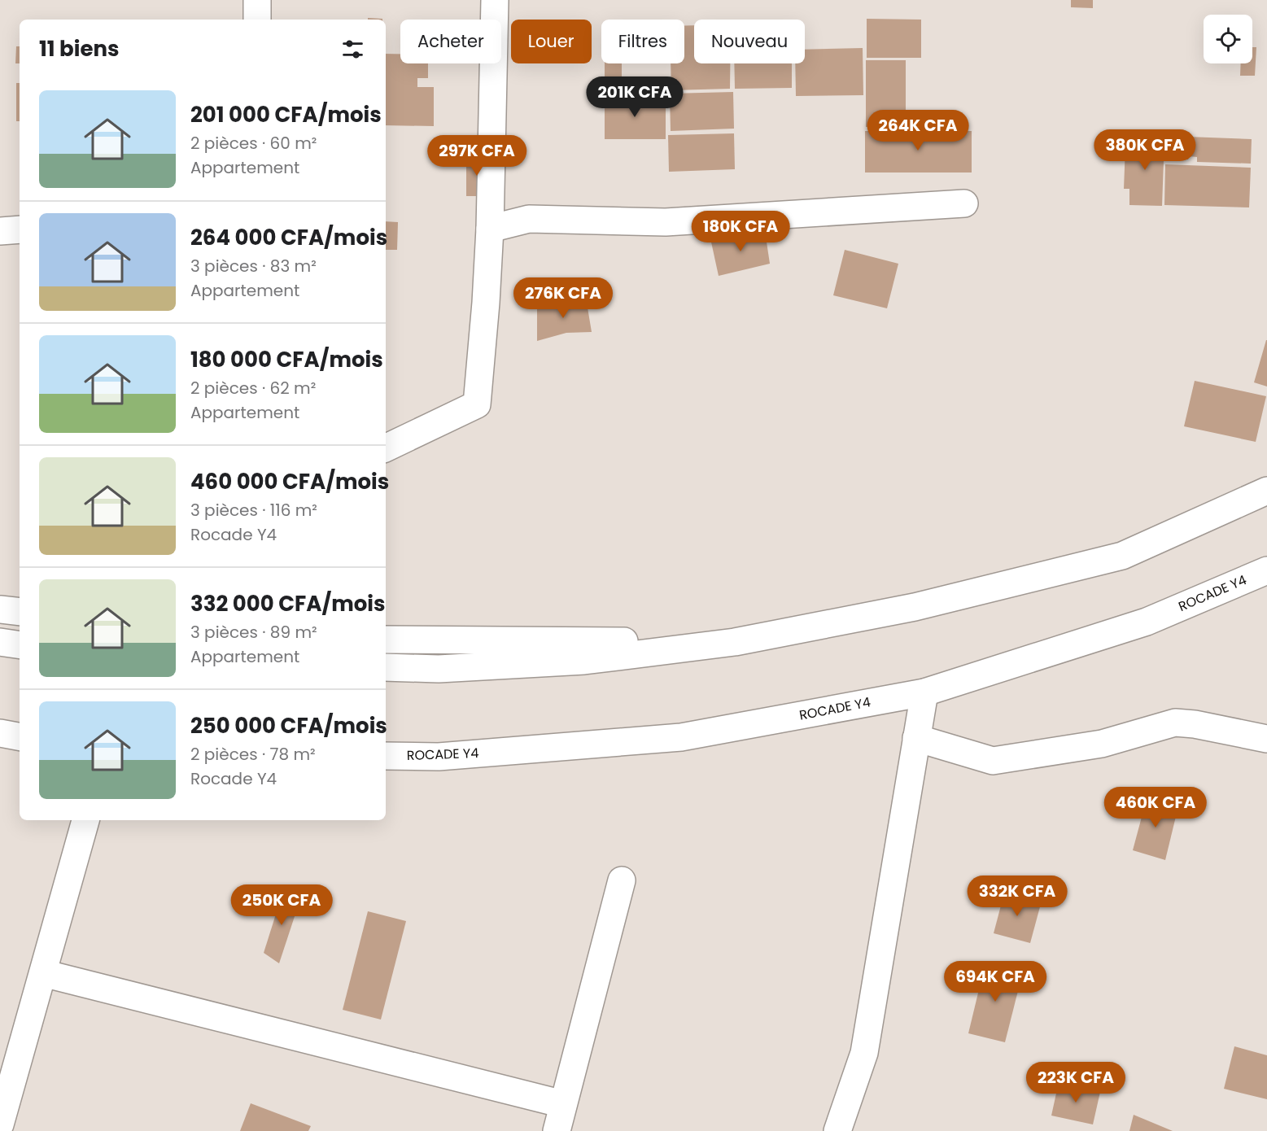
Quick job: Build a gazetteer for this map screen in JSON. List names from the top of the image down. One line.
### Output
{"streets":{"main road":["ROCADE Y4"]},"page":{"chip":["Acheter","Louer","Filtres","Nouveau"],"heading":"11 biens","price":["201K CFA","264K CFA","380K CFA","297K CFA","180K CFA","276K CFA","460K CFA","332K CFA","250K CFA","694K CFA","223K CFA"],"list":[{"name":"201 000 CFA/mois","note":"2 pièces · 60 m² · Appartement"},{"name":"264 000 CFA/mois","note":"3 pièces · 83 m² · Appartement"},{"name":"180 000 CFA/mois","note":"2 pièces · 62 m² · Appartement"},{"name":"460 000 CFA/mois","note":"3 pièces · 116 m² · Rocade Y4"},{"name":"332 000 CFA/mois","note":"3 pièces · 89 m² · Appartement"},{"name":"250 000 CFA/mois","note":"2 pièces · 78 m² · Rocade Y4"}]}}
